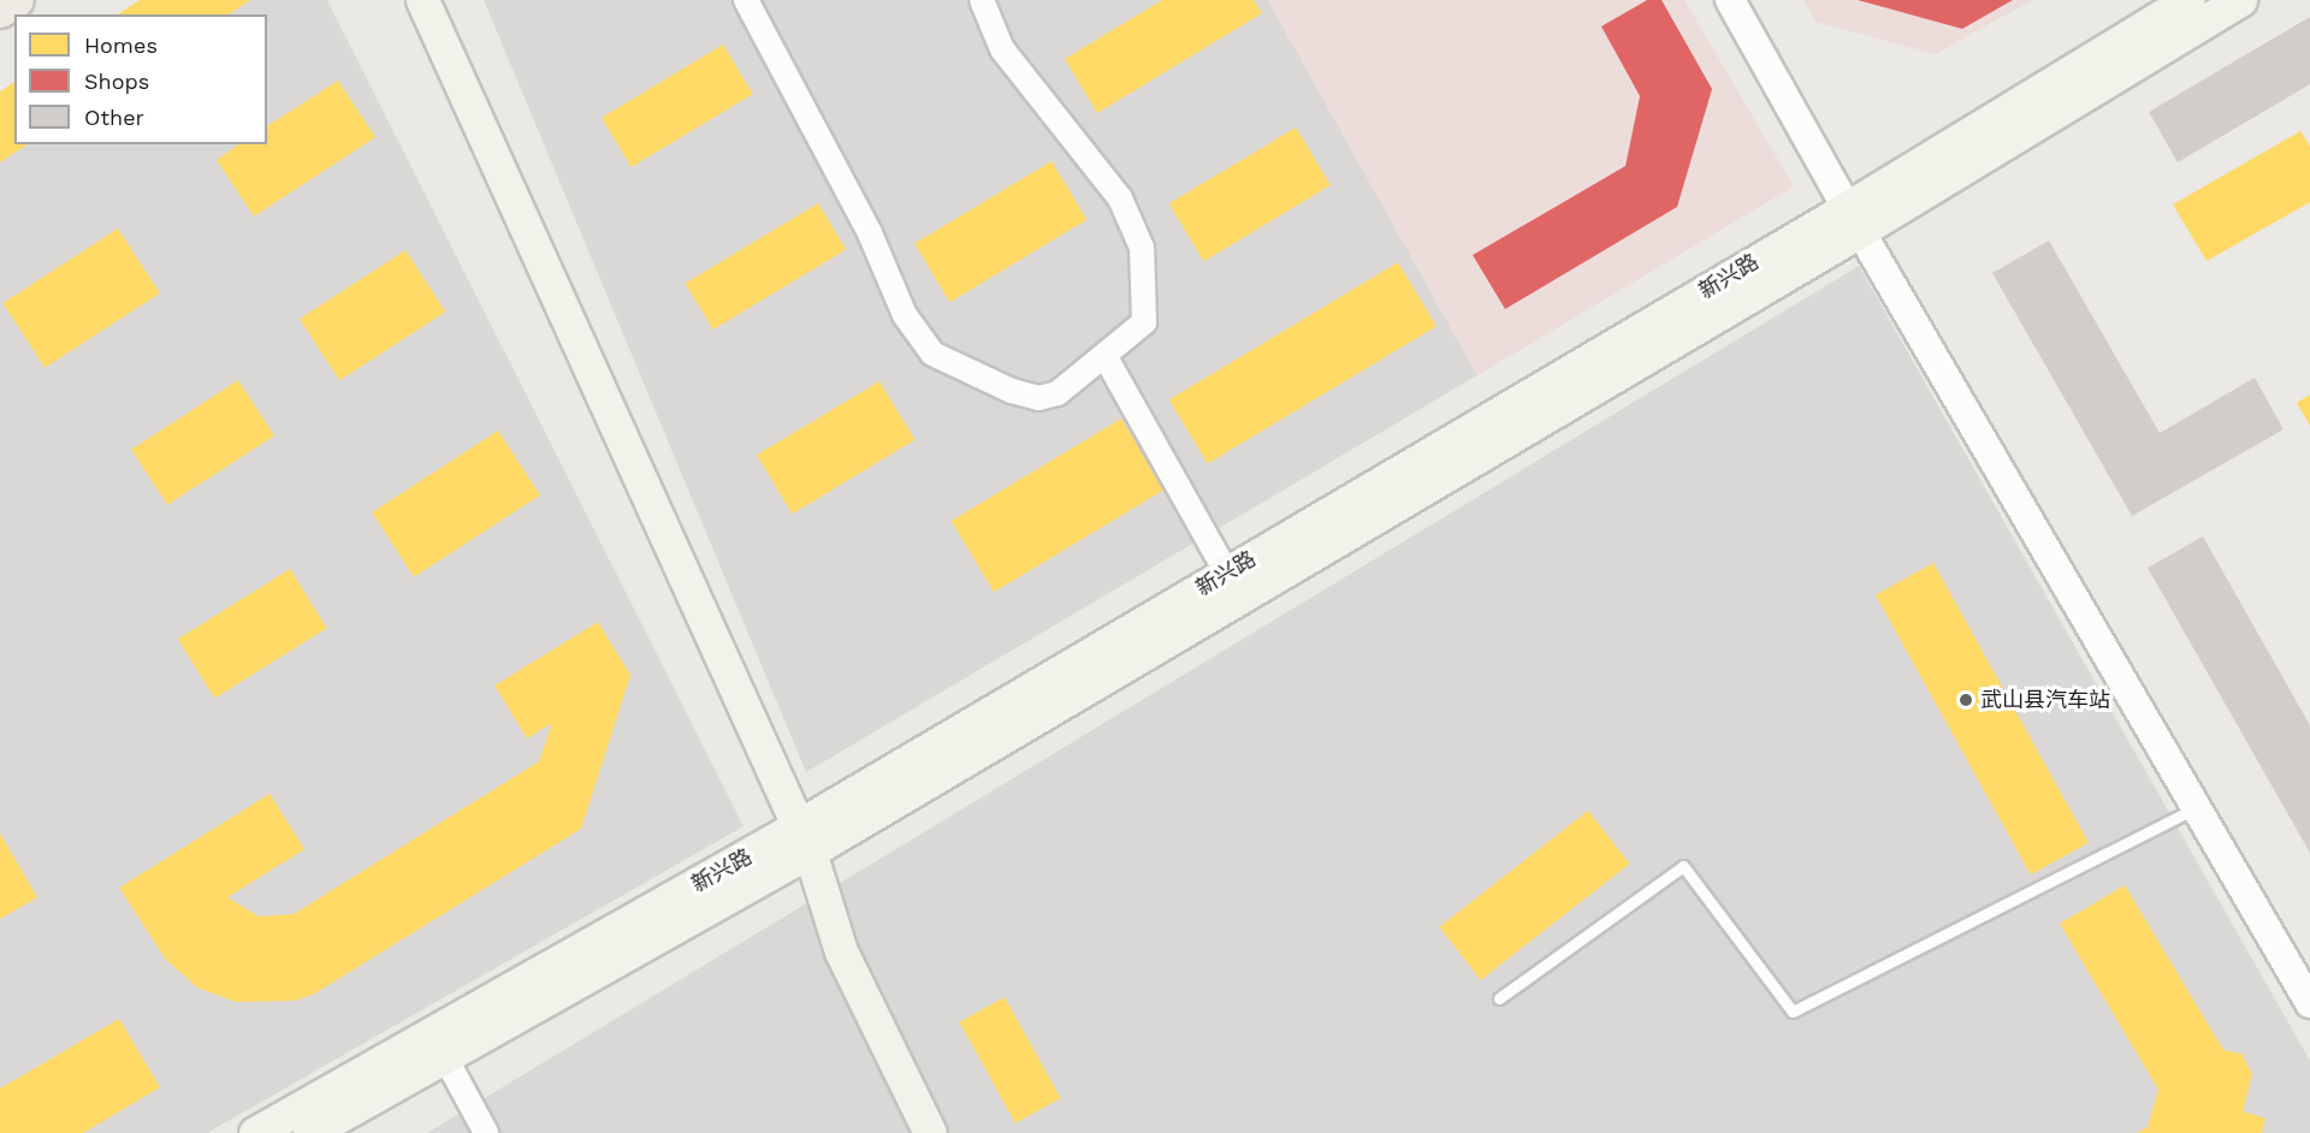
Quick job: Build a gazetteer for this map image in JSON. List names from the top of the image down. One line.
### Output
{"streets":{"main road":["新兴路"]},"places":["武山县汽车站"],"legend":["Homes","Shops","Other"]}
